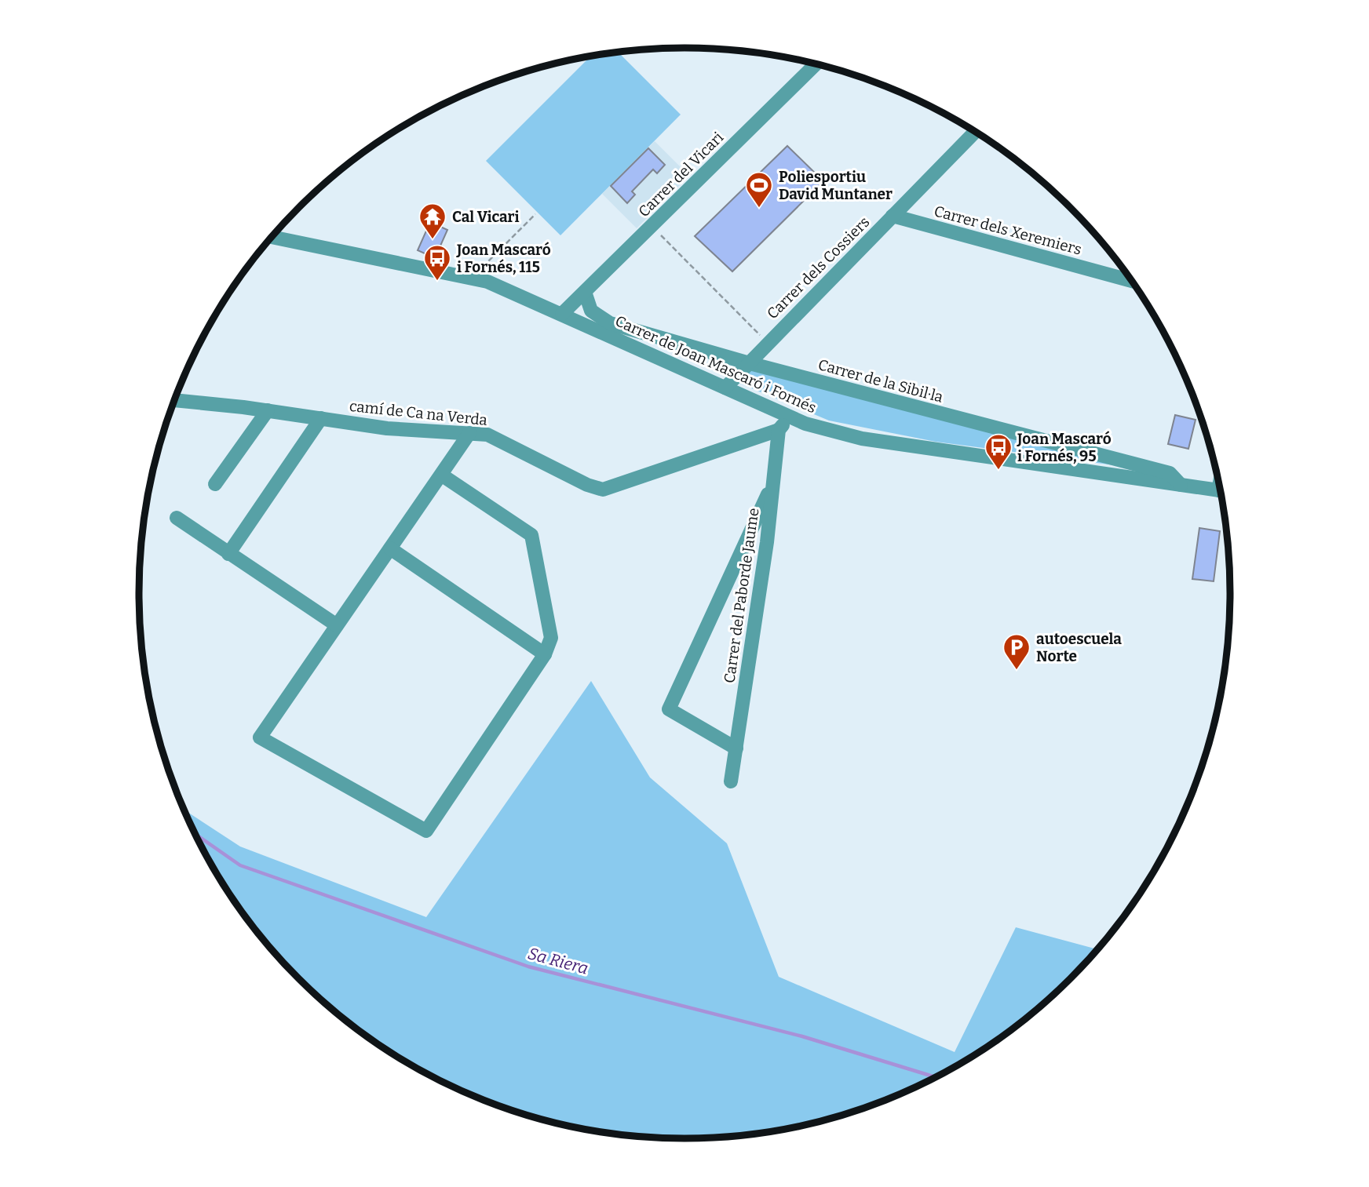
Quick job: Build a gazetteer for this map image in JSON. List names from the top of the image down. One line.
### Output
{"streets":{"street":["Carrer del Vicari","Carrer dels Xeremiers","Carrer dels Cossiers","Carrer de Joan Mascaró i Fornés","Carrer de la Sibil·la","camí de Ca na Verda","Carrer del Paborde Jaume"]},"crossings":[["Carrer del Vicari","Carrer de Joan Mascaró i Fornés"],["Carrer del Vicari","Carrer de la Sibil·la"],["Carrer dels Xeremiers","Carrer dels Cossiers"],["Carrer dels Cossiers","Carrer de Joan Mascaró i Fornés"],["Carrer dels Cossiers","Carrer de la Sibil·la"],["Carrer de Joan Mascaró i Fornés","Carrer de la Sibil·la"],["Carrer de Joan Mascaró i Fornés","Carrer del Paborde Jaume"],["camí de Ca na Verda","Carrer del Paborde Jaume"]],"water":["Sa Riera"],"places":{"sports":["Poliesportiu David Muntaner"],"temple":["Cal Vicari"],"bus stop":["Joan Mascaró i Fornés, 115","Joan Mascaró i Fornés, 95"],"parking":["autoescuela Norte"]}}
